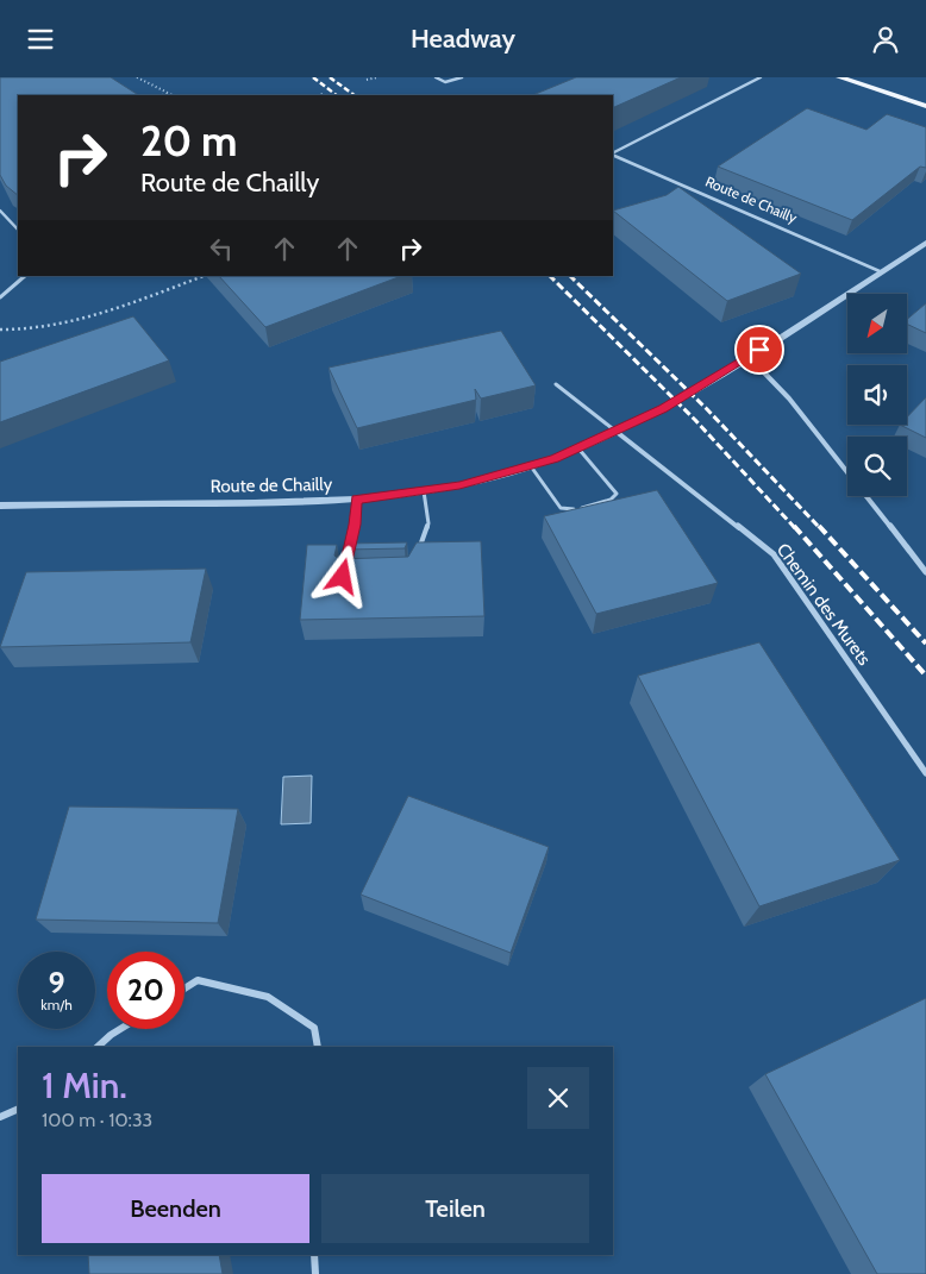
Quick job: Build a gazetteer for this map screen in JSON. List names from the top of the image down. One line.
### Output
{"streets":{"street":["Route de Chailly","Chemin des Murets"]},"crossings":[["Route de Chailly","Chemin des Murets"]],"north":"bottom left","page":{"header":"Headway","turn":["20 m","Route de Chailly"],"speed":"9 km/h","limit":"20","heading":["1 Min.","100 m · 10:33"],"buttons":["Beenden","Teilen"]}}
